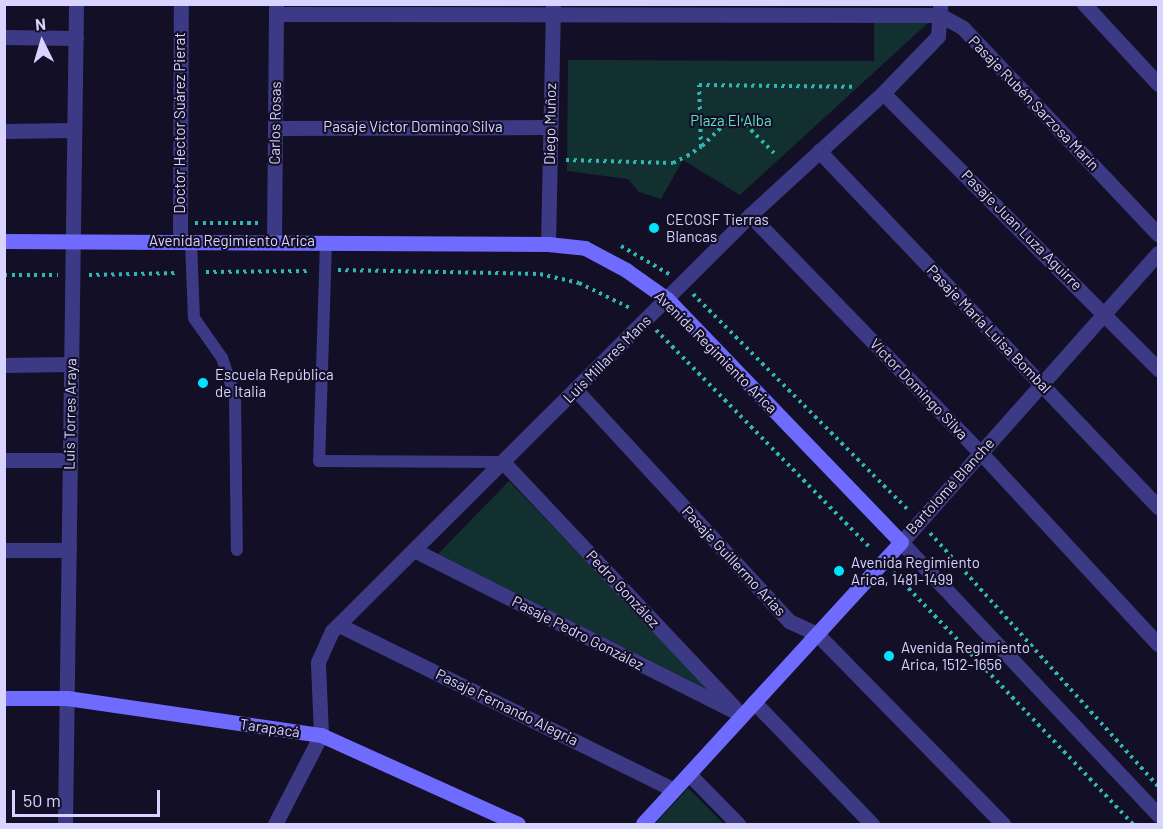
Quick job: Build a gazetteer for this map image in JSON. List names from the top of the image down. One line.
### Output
{"streets":{"street":["Pasaje Rubén Sarzosa Marín","Doctor Hector Suárez Pierat","Carlos Rosas","Diego Muñoz","Pasaje Víctor Domingo Silva","Pasaje Juan Luza Aguirre","Avenida Regimiento Arica","Pasaje María Luisa Bombal","Luis Millares Mans","Víctor Domingo Silva","Luis Torres Araya","Bartolomé Blanche","Pasaje Guillermo Arias","Pedro González","Pasaje Pedro González","Pasaje Fernando Alegria","Tarapacá"]},"crossings":[["Pasaje Rubén Sarzosa Marín","Luis Millares Mans"],["Doctor Hector Suárez Pierat","Avenida Regimiento Arica"],["Carlos Rosas","Pasaje Víctor Domingo Silva"],["Carlos Rosas","Avenida Regimiento Arica"],["Diego Muñoz","Pasaje Víctor Domingo Silva"],["Diego Muñoz","Avenida Regimiento Arica"],["Pasaje Juan Luza Aguirre","Luis Millares Mans"],["Pasaje Juan Luza Aguirre","Bartolomé Blanche"],["Avenida Regimiento Arica","Luis Millares Mans"],["Avenida Regimiento Arica","Luis Torres Araya"],["Avenida Regimiento Arica","Bartolomé Blanche"],["Pasaje María Luisa Bombal","Luis Millares Mans"],["Pasaje María Luisa Bombal","Bartolomé Blanche"],["Luis Millares Mans","Víctor Domingo Silva"],["Luis Millares Mans","Pasaje Guillermo Arias"],["Luis Millares Mans","Pedro González"],["Luis Millares Mans","Pasaje Pedro González"],["Luis Millares Mans","Pasaje Fernando Alegria"],["Luis Millares Mans","Tarapacá"],["Víctor Domingo Silva","Bartolomé Blanche"],["Luis Torres Araya","Tarapacá"],["Bartolomé Blanche","Pasaje Guillermo Arias"],["Bartolomé Blanche","Pedro González"],["Bartolomé Blanche","Pasaje Pedro González"],["Bartolomé Blanche","Pasaje Fernando Alegria"],["Pedro González","Pasaje Pedro González"]],"parks":["Plaza El Alba"],"places":["CECOSF Tierras Blancas","Escuela República de Italia","Avenida Regimiento Arica, 1481-1499","Avenida Regimiento Arica, 1512-1656"],"scale_bar":"50 m","north":"top"}
